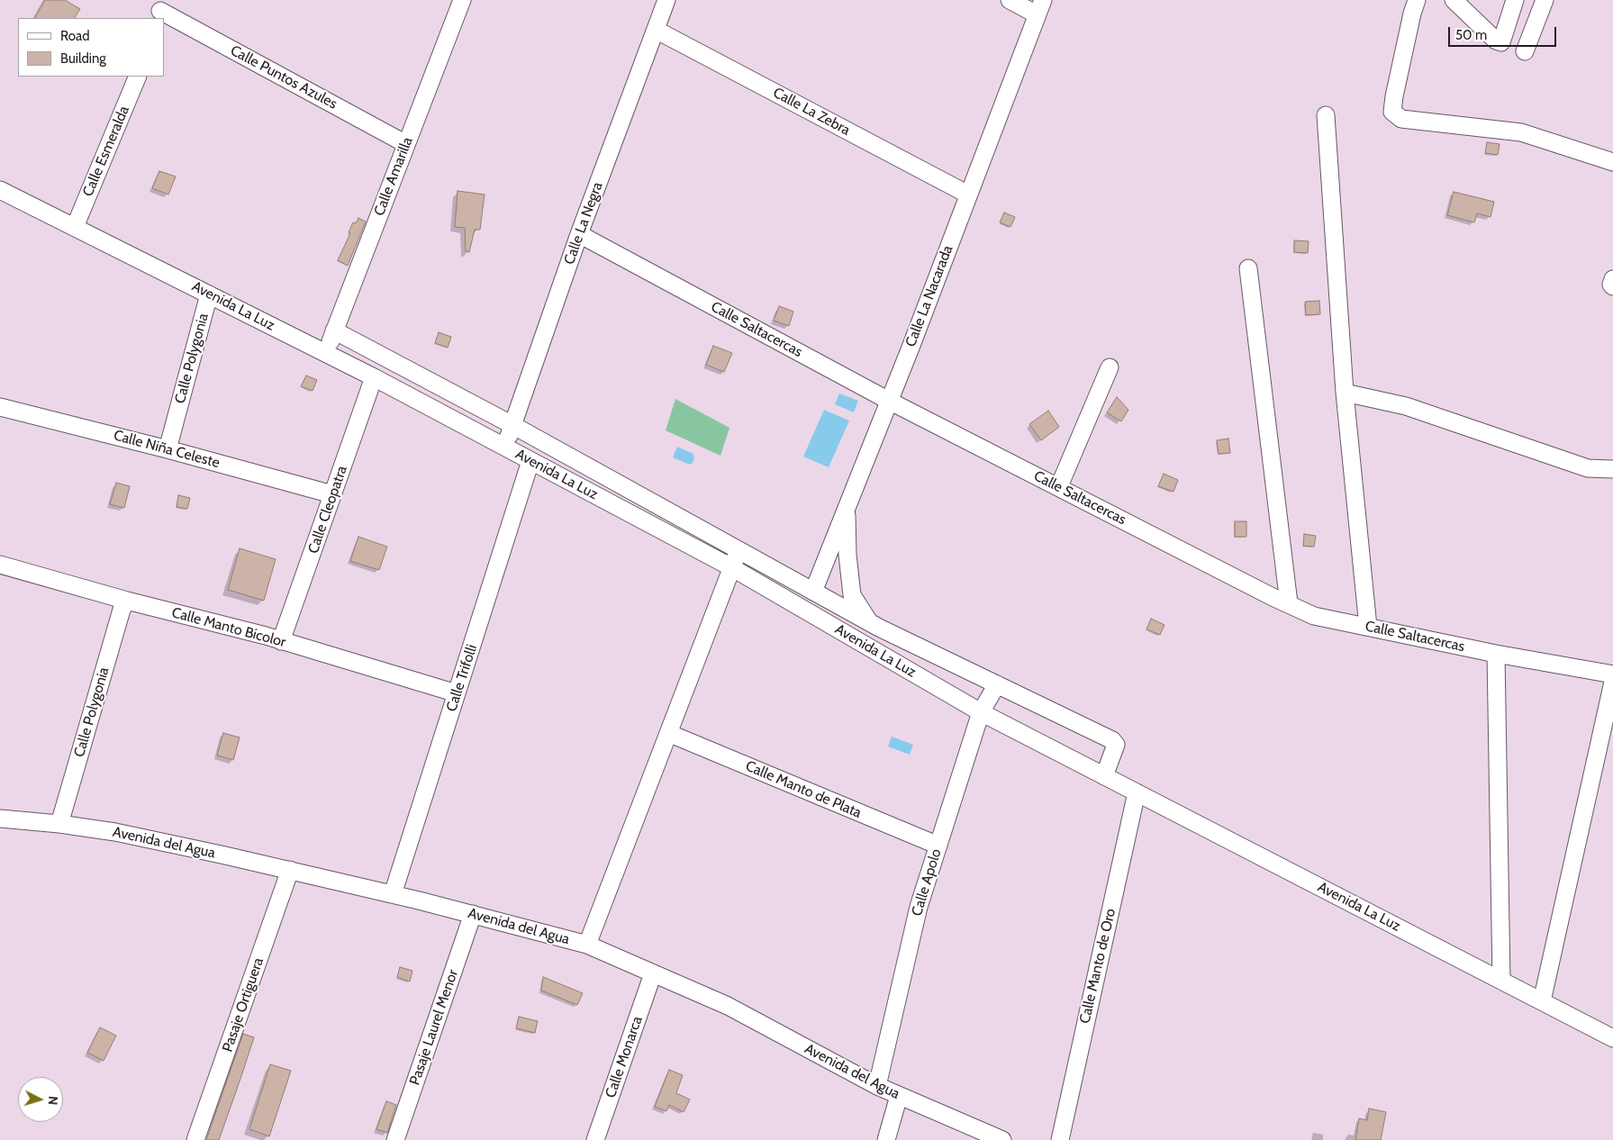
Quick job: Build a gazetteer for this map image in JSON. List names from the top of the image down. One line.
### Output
{"streets":{"street":["Calle Puntos Azules","Calle La Zebra","Calle Esmeralda","Calle Amarilla","Calle La Negra","Calle La Nacarada","Avenida La Luz","Calle Saltacercas","Calle Polygonia","Calle Niña Celeste","Calle Cleopatra","Calle Manto Bicolor","Calle Trifolli","Calle Manto de Plata","Avenida del Agua","Calle Apolo","Calle Manto de Oro","Pasaje Ortiguera","Pasaje Laurel Menor","Calle Monarca"]},"crossings":[["Calle Puntos Azules","Calle Amarilla"],["Calle La Zebra","Calle La Negra"],["Calle La Zebra","Calle La Nacarada"],["Calle Esmeralda","Avenida La Luz"],["Calle Amarilla","Avenida La Luz"],["Calle La Negra","Avenida La Luz"],["Calle La Negra","Calle Saltacercas"],["Calle La Nacarada","Avenida La Luz"],["Calle La Nacarada","Calle Saltacercas"],["Avenida La Luz","Calle Polygonia"],["Avenida La Luz","Calle Cleopatra"],["Avenida La Luz","Calle Trifolli"],["Avenida La Luz","Calle Apolo"],["Avenida La Luz","Calle Manto de Oro"],["Calle Polygonia","Calle Niña Celeste"],["Calle Polygonia","Calle Manto Bicolor"],["Calle Polygonia","Avenida del Agua"],["Calle Niña Celeste","Calle Cleopatra"],["Calle Cleopatra","Calle Manto Bicolor"],["Calle Manto Bicolor","Calle Trifolli"],["Calle Trifolli","Avenida del Agua"],["Calle Manto de Plata","Calle Apolo"],["Avenida del Agua","Calle Apolo"],["Avenida del Agua","Pasaje Ortiguera"],["Avenida del Agua","Pasaje Laurel Menor"],["Avenida del Agua","Calle Monarca"]],"legend":["Road","Building"],"scale_bar":"50 m","north":"right"}
